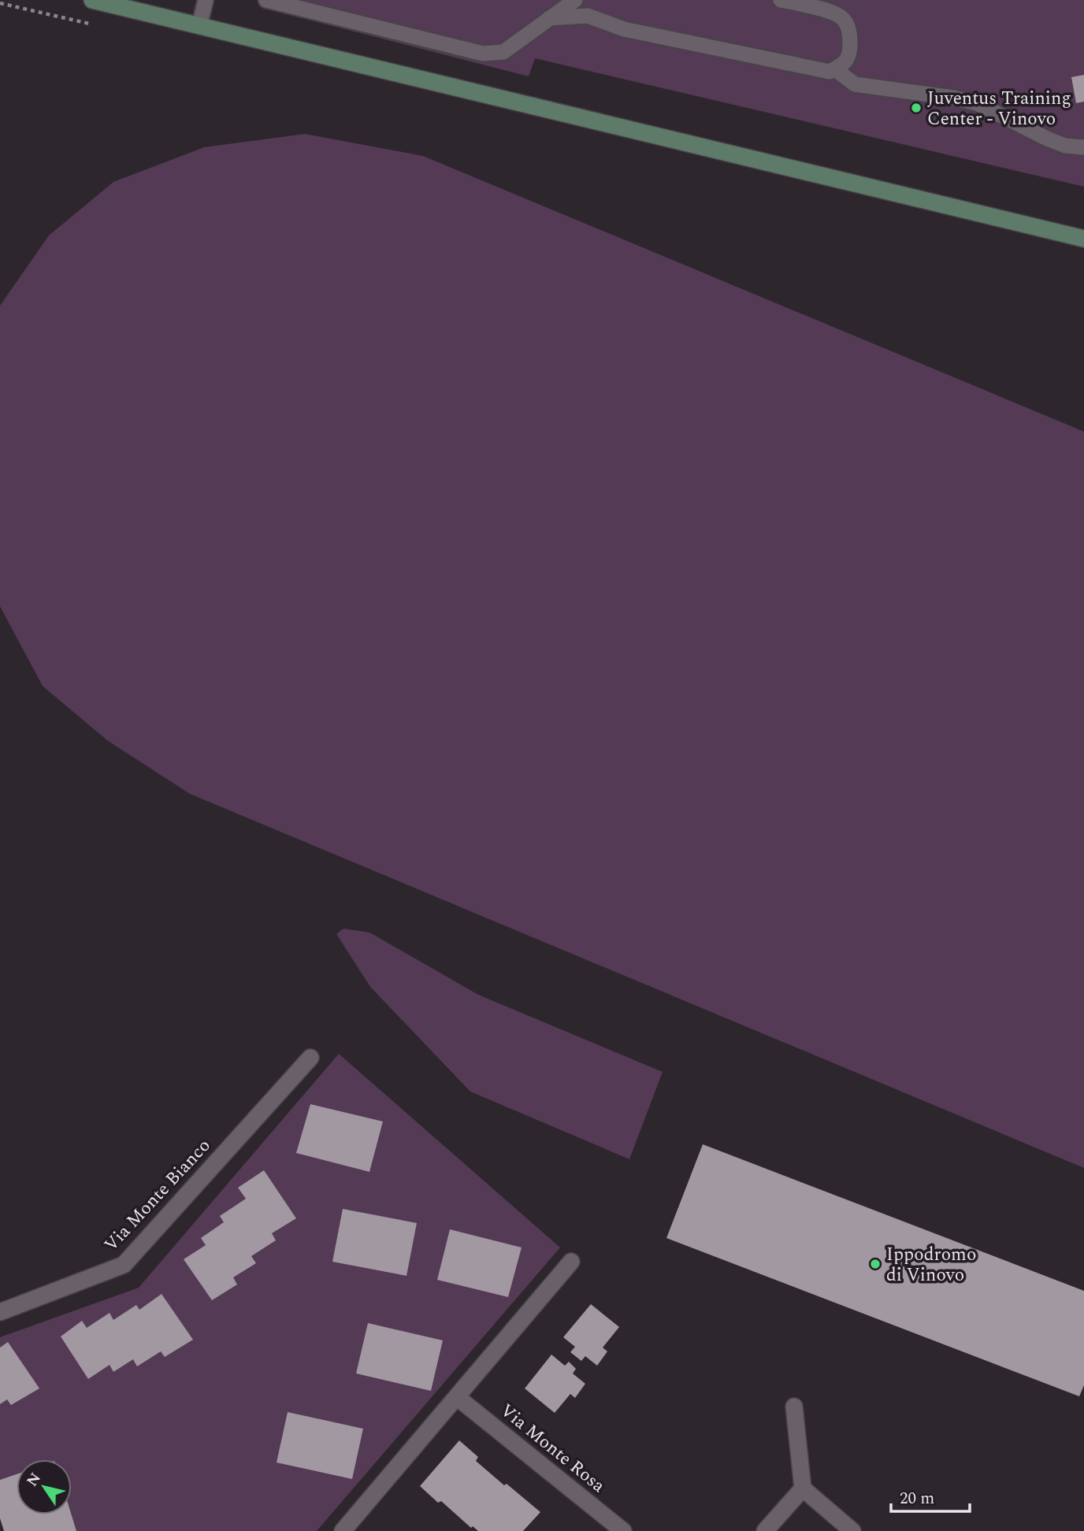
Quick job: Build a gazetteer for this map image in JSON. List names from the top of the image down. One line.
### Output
{"streets":{"street":["Via Monte Bianco","Via Monte Rosa"]},"places":["Juventus Training Center - Vinovo","Ippodromo di Vinovo"],"scale_bar":"20 m","north":"top left"}
